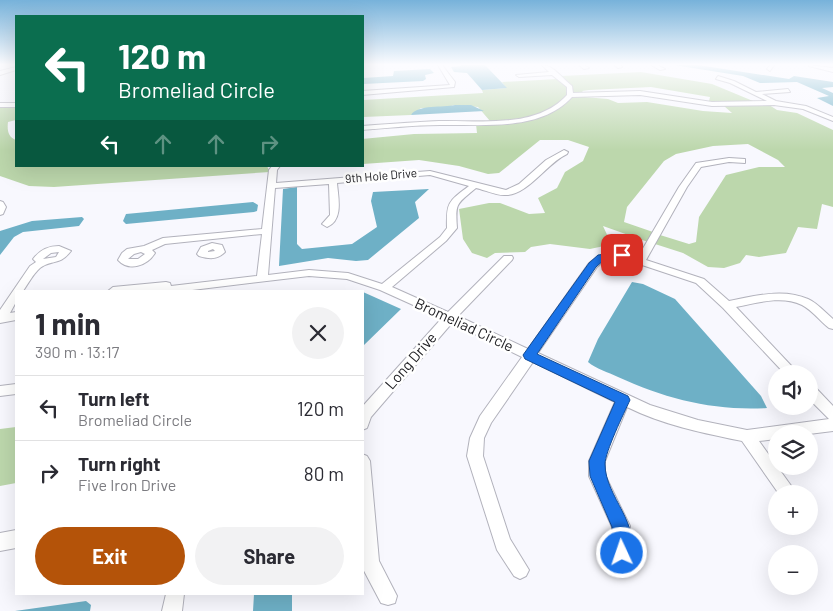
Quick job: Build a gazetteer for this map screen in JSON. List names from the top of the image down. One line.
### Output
{"streets":{"street":["9th Hole Drive","Bromeliad Circle","Long Drive"]},"crossings":[["Bromeliad Circle","Long Drive"]],"page":{"turn":["120 m","Bromeliad Circle"],"heading":["1 min","390 m · 13:17"],"map_buttons":["+","−"],"list":[{"name":"Turn left","note":"Bromeliad Circle","value":"120 m"},{"name":"Turn right","note":"Five Iron Drive","value":"80 m"}],"buttons":["Exit","Share"]}}
